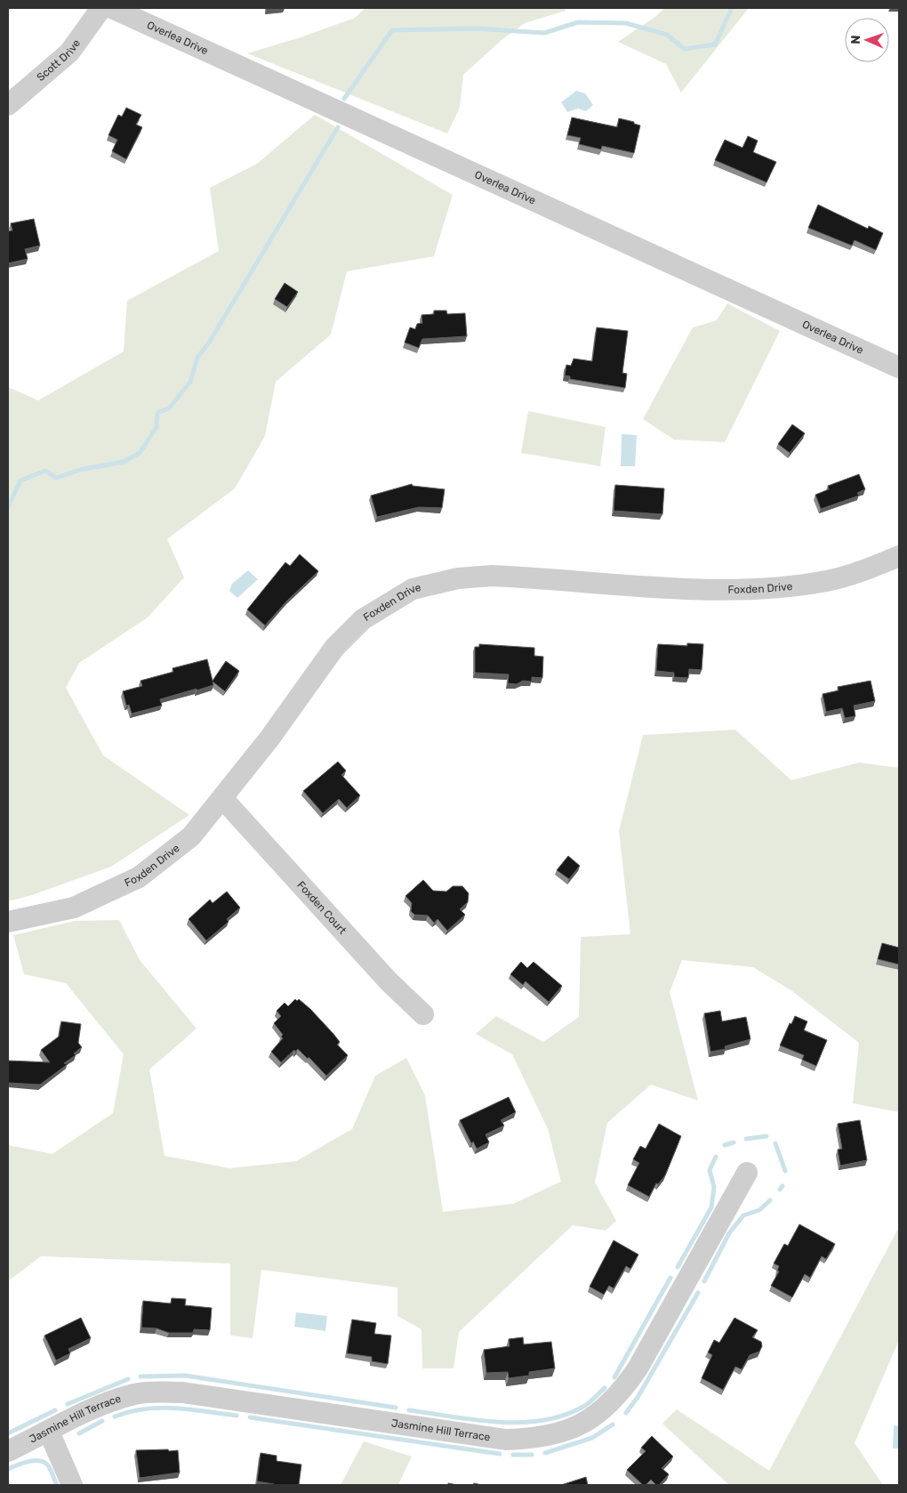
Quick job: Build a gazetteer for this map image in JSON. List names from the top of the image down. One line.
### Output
{"streets":{"street":["Overlea Drive","Scott Drive","Foxden Drive","Foxden Court","Jasmine Hill Terrace"]},"crossings":[["Foxden Drive","Foxden Court"]],"north":"left"}
